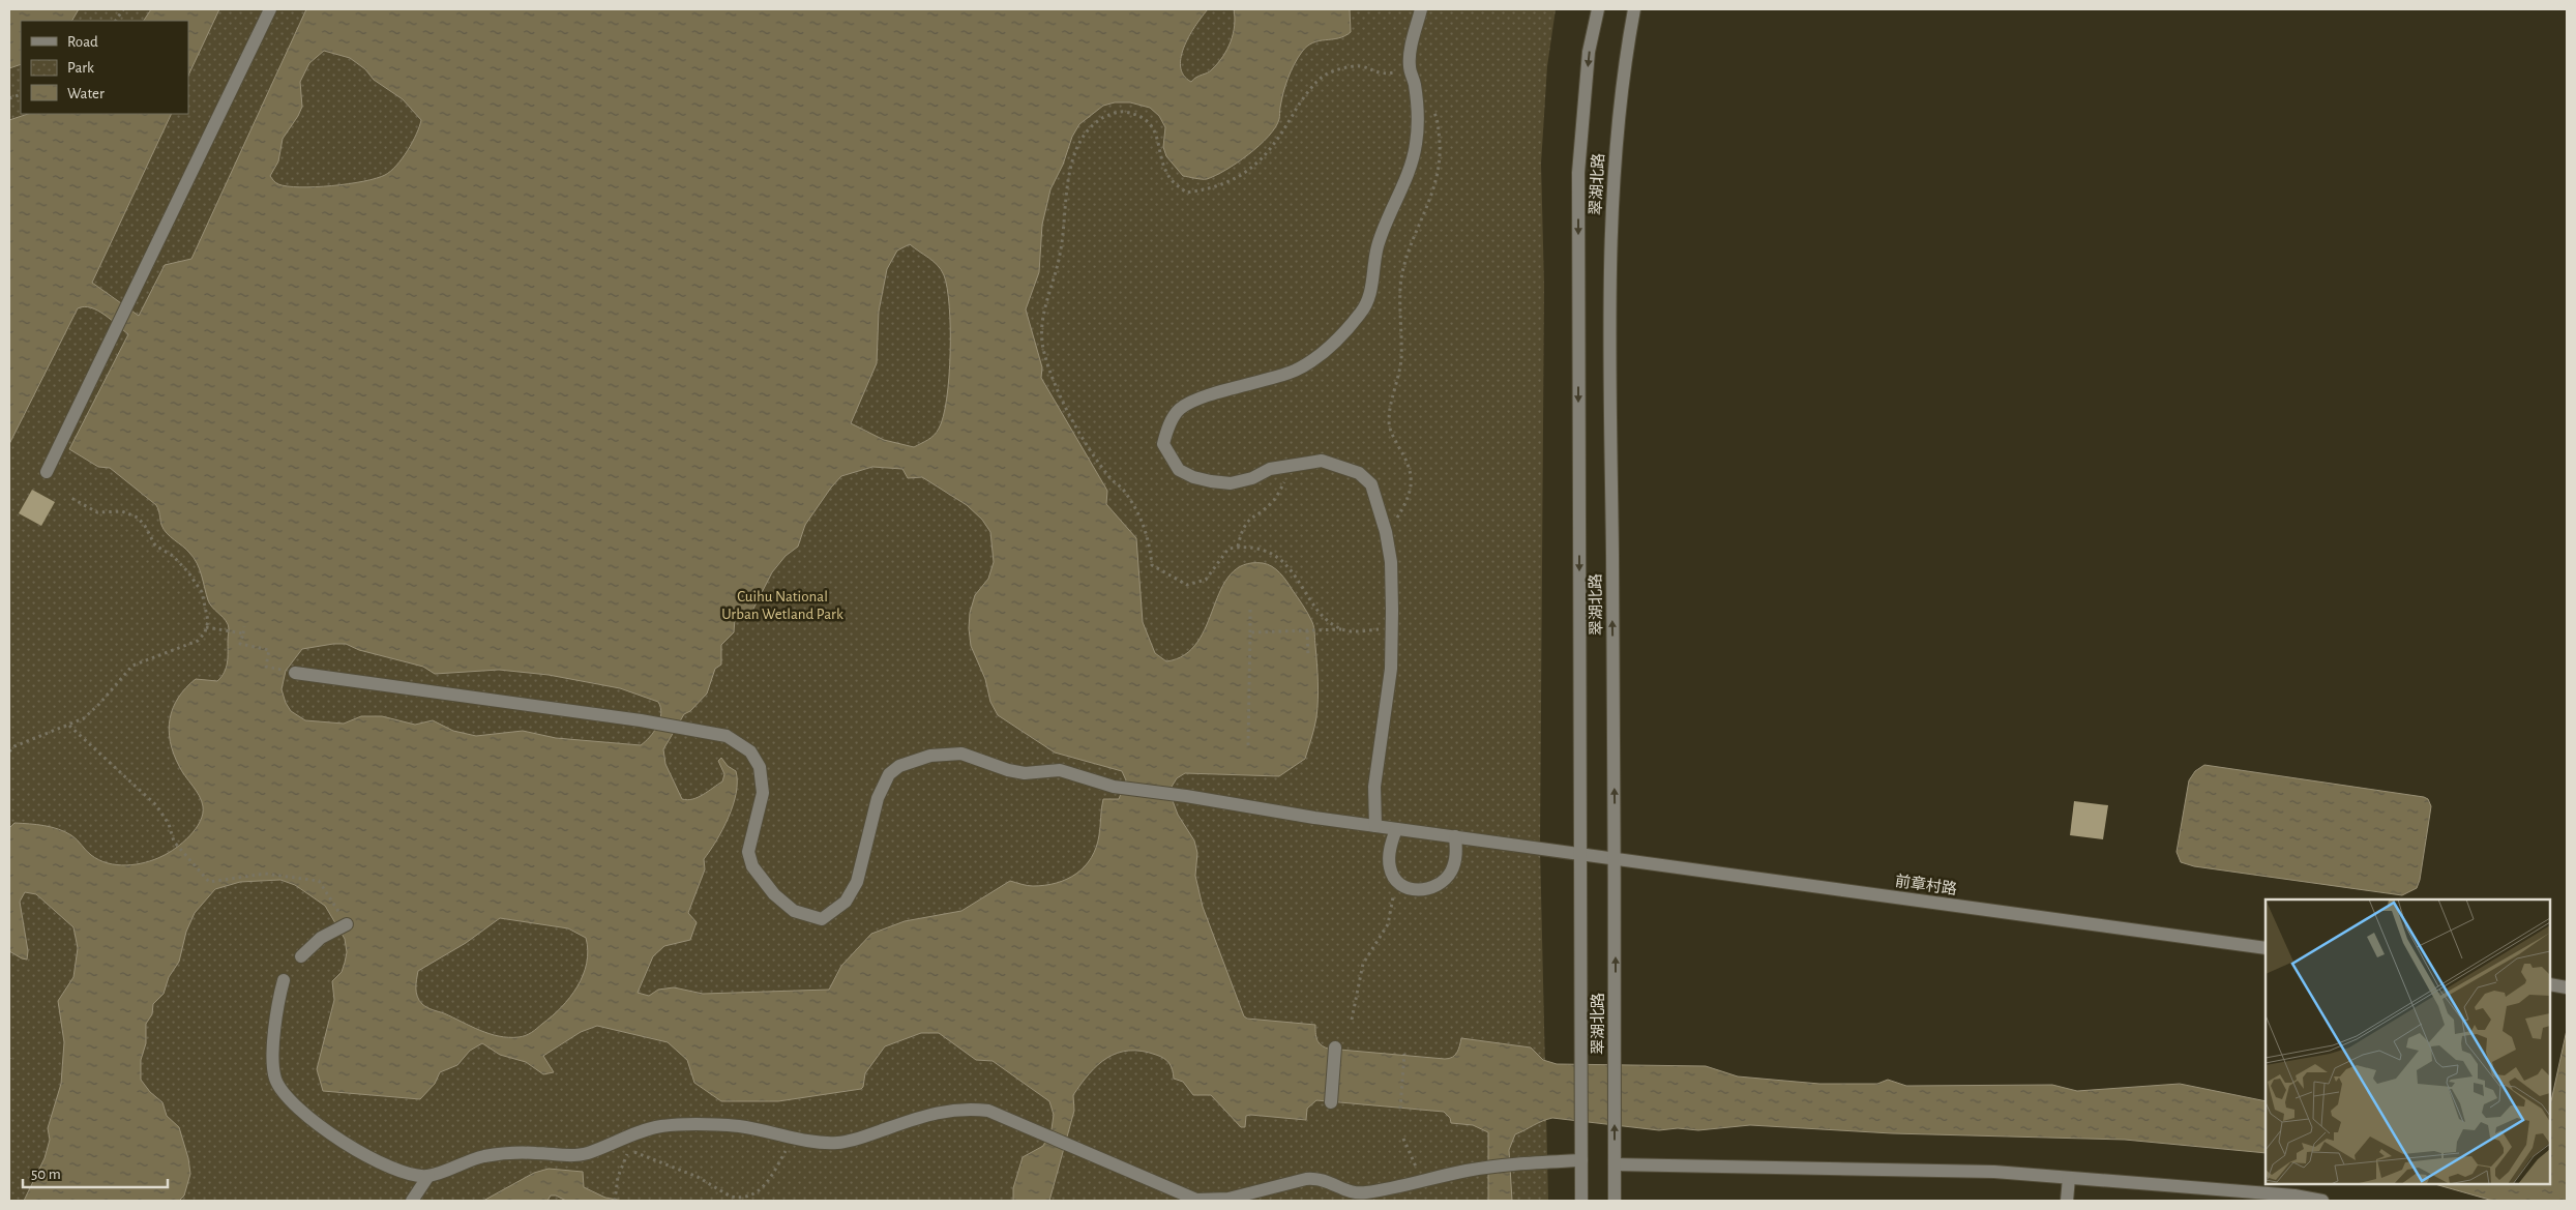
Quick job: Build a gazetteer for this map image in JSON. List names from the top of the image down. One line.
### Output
{"streets":{"street":["翠湖北路","前章村路"]},"crossings":[["翠湖北路","前章村路"]],"parks":["Cuihu National Urban Wetland Park"],"legend":["Road","Park","Water"],"scale_bar":"50 m"}
